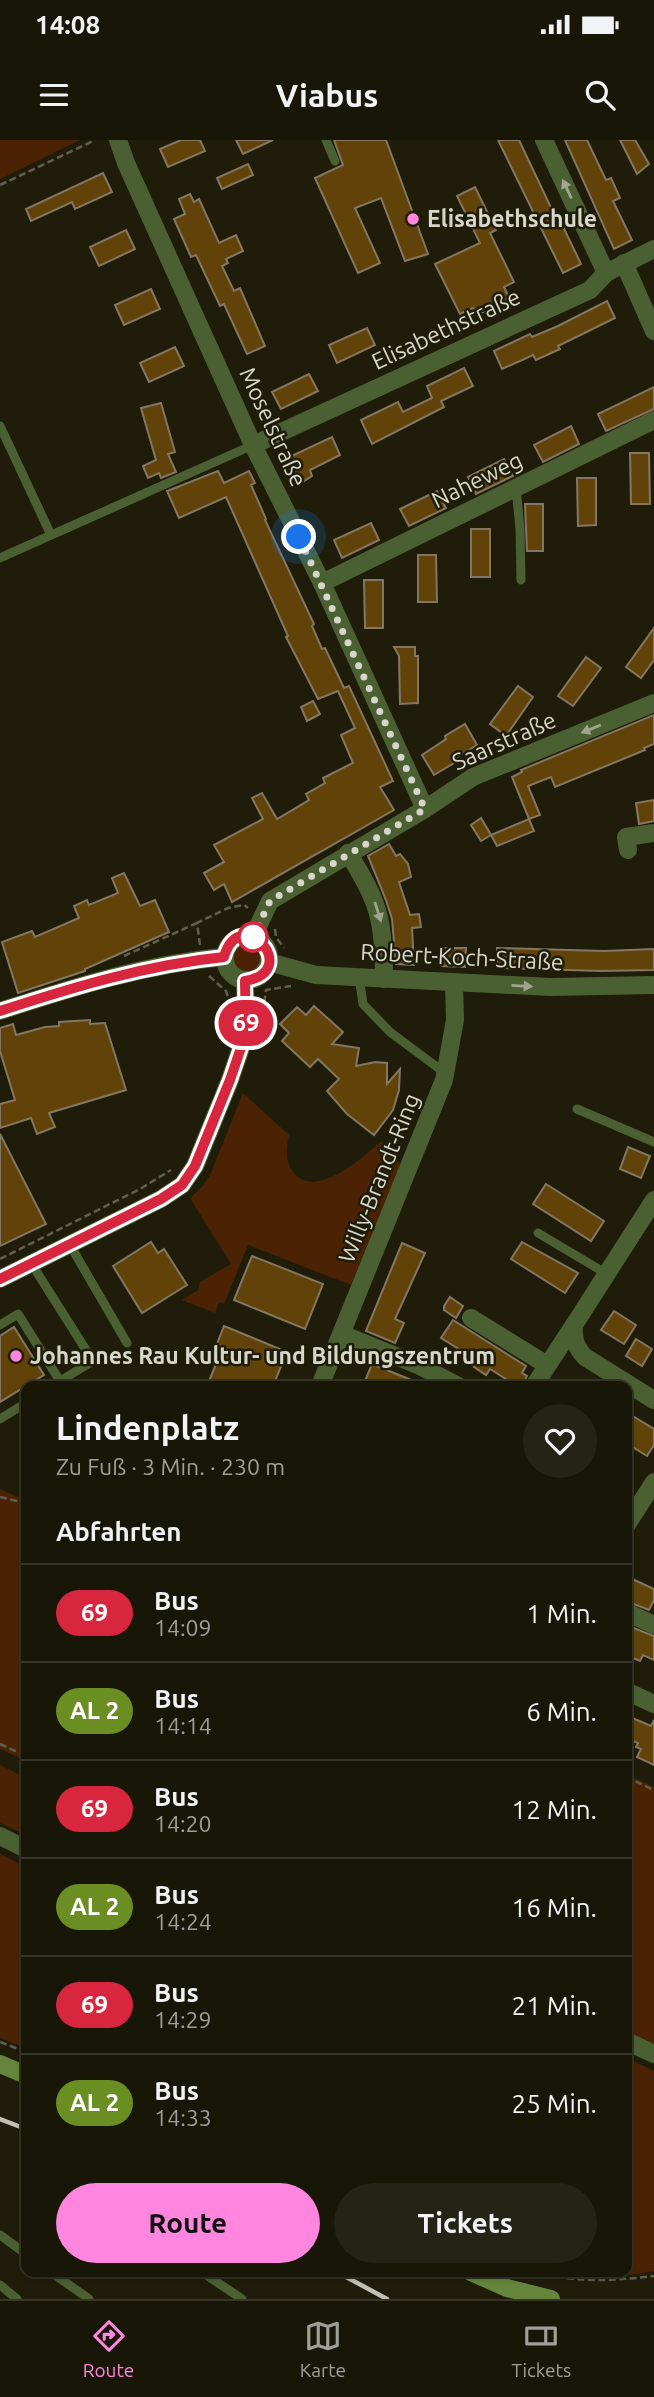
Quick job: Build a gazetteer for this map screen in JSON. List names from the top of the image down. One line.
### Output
{"streets":{"street":["Elisabethstraße","Moselstraße","Naheweg","Saarstraße","Robert-Koch-Straße","Willy-Brandt-Ring"]},"crossings":[["Elisabethstraße","Moselstraße"],["Moselstraße","Naheweg"],["Moselstraße","Saarstraße"],["Saarstraße","Robert-Koch-Straße"],["Robert-Koch-Straße","Willy-Brandt-Ring"]],"one_way":["Saarstraße","Robert-Koch-Straße"],"places":["Elisabethschule","Johannes Rau Kultur- und Bildungszentrum"],"lines":["bus line 69"],"page":{"status":"14:08","header":"Viabus","on_map":"69","heading":[["Lindenplatz","Zu Fuß · 3 Min. · 230 m"],"Abfahrten"],"list":[{"mark":"69","name":"Bus","note":"14:09","value":"1 Min."},{"mark":"AL 2","name":"Bus","note":"14:14","value":"6 Min."},{"mark":"69","name":"Bus","note":"14:20","value":"12 Min."},{"mark":"AL 2","name":"Bus","note":"14:24","value":"16 Min."},{"mark":"69","name":"Bus","note":"14:29","value":"21 Min."},{"mark":"AL 2","name":"Bus","note":"14:33","value":"25 Min."}],"buttons":["Route","Tickets"],"tabs":["Route","Karte","Tickets"]}}
